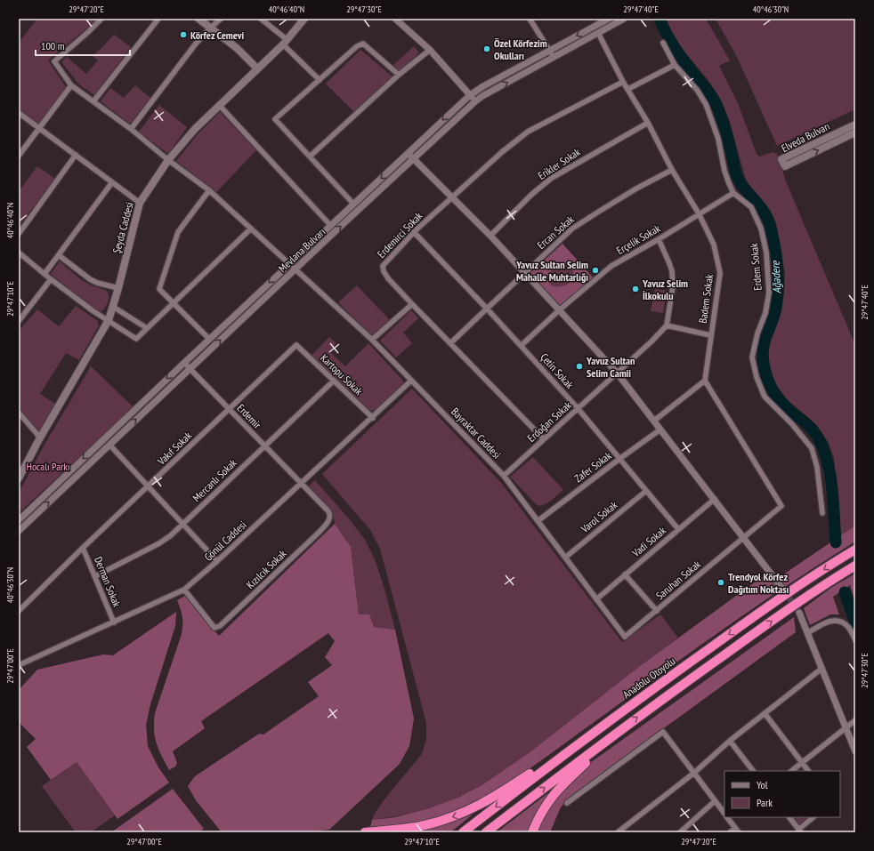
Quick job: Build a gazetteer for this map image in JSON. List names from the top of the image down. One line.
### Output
{"streets":{"highway":["Anadolu Otoyolu"],"main road":["Elveda Bulvarı","Şeyda Caddesi"],"street":["Erikler Sokak","Ercan Sokak","Erdemirci Sokak","Erçelik Sokak","Mevlana Bulvarı","Erdem Sokak","Badem Sokak","Çetin Sokak","Kartopu Sokak","Erdemir","Erdoğan Sokak","Bayraktar Caddesi","Vakıf Sokak","Zafer Sokak","Mercanlı Sokak","Varol Sokak","Gönül Caddesi","Vadi Sokak","Kızılcık Sokak","Saruhan Sokak","Derman Sokak"]},"crossings":[["Erikler Sokak","Badem Sokak"],["Şeyda Caddesi","Bayraktar Caddesi"],["Ercan Sokak","Erdemirci Sokak"],["Ercan Sokak","Badem Sokak"],["Ercan Sokak","Çetin Sokak"],["Erdemirci Sokak","Badem Sokak"],["Erdemirci Sokak","Çetin Sokak"],["Erdemirci Sokak","Erdoğan Sokak"],["Erçelik Sokak","Erdem Sokak"],["Erçelik Sokak","Badem Sokak"],["Erçelik Sokak","Çetin Sokak"],["Mevlana Bulvarı","Badem Sokak"],["Mevlana Bulvarı","Erdemir"],["Mevlana Bulvarı","Bayraktar Caddesi"],["Çetin Sokak","Erdoğan Sokak"],["Çetin Sokak","Zafer Sokak"],["Çetin Sokak","Varol Sokak"],["Çetin Sokak","Vadi Sokak"],["Kartopu Sokak","Vakıf Sokak"],["Kartopu Sokak","Mercanlı Sokak"],["Kartopu Sokak","Gönül Caddesi"],["Erdemir","Vakıf Sokak"],["Erdemir","Mercanlı Sokak"],["Erdemir","Gönül Caddesi"],["Erdemir","Kızılcık Sokak"],["Erdoğan Sokak","Bayraktar Caddesi"],["Bayraktar Caddesi","Zafer Sokak"],["Bayraktar Caddesi","Varol Sokak"],["Bayraktar Caddesi","Gönül Caddesi"],["Bayraktar Caddesi","Vadi Sokak"],["Bayraktar Caddesi","Saruhan Sokak"],["Vakıf Sokak","Derman Sokak"],["Mercanlı Sokak","Derman Sokak"],["Gönül Caddesi","Kızılcık Sokak"],["Gönül Caddesi","Derman Sokak"]],"water":["Ağadere"],"parks":["Hocalı Parkı"],"places":["Körfez Cemevi","Özel Körfezim Okulları","Yavuz Sultan Selim Mahalle Muhtarlığı","Yavuz Selim İlkokulu","Yavuz Sultan Selim Camii","Trendyol Körfez Dağıtım Noktası"],"legend":["Yol","Park"],"scale_bar":"100 m","coordinates":["29°47'20\"E","40°46'40\"N","29°47'30\"E","29°47'40\"E","40°46'30\"N","29°47'10\"E","29°47'00\"E"]}
